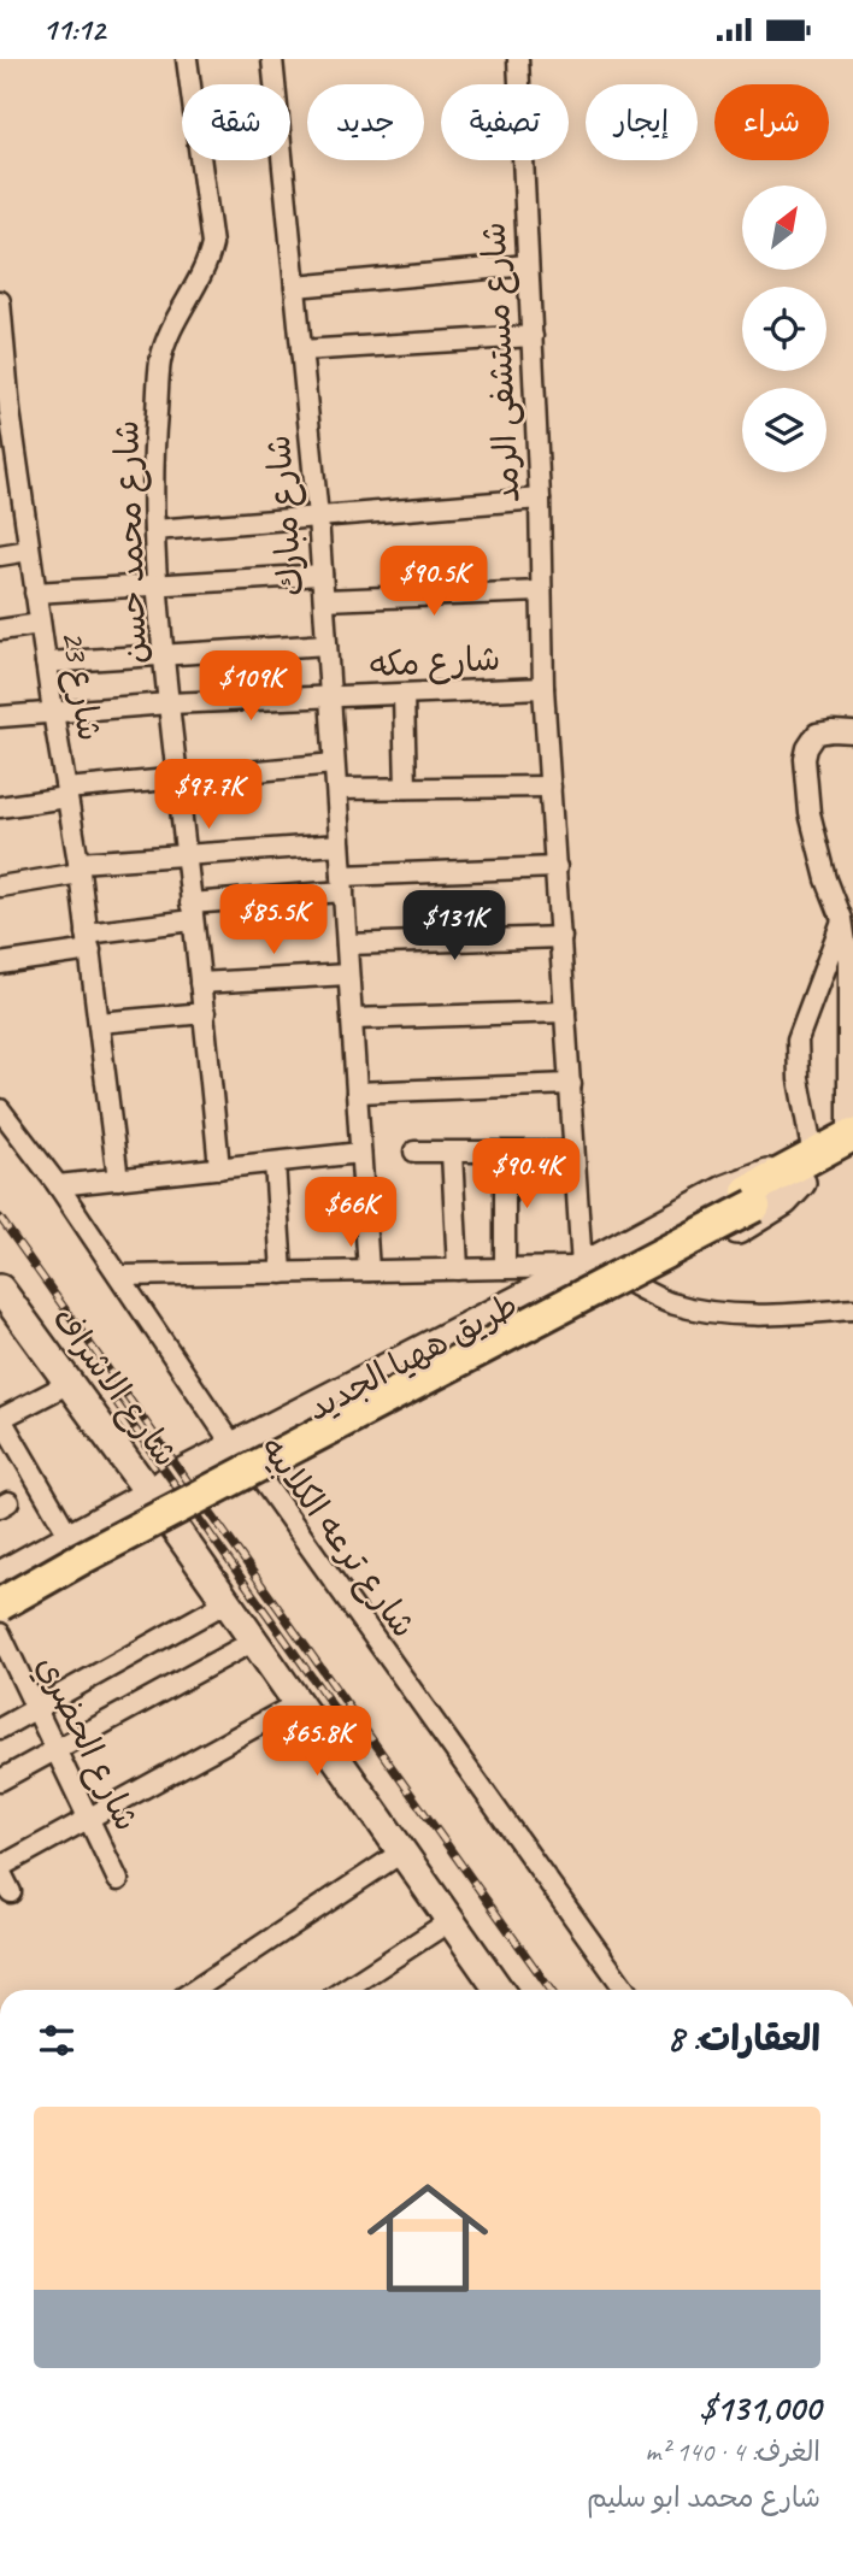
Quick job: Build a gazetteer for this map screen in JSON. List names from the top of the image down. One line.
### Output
{"streets":{"main road":["طريق ههيا الجديد"],"street":["شارع مستشفى الرمد","شارع مبارك","شارع محمد حسن","شارع مكه","شارع 23","شارع الاشراف","شارع ترعه الكلابيه","شارع الحضري"]},"crossings":[["شارع مستشفى الرمد","شارع مكه"],["شارع مستشفى الرمد","طريق ههيا الجديد"],["شارع مبارك","شارع مكه"],["شارع محمد حسن","شارع مكه"],["شارع مكه","شارع 23"],["طريق ههيا الجديد","شارع الاشراف"],["طريق ههيا الجديد","شارع ترعه الكلابيه"]],"north":"top right","page":{"status":"11:12","chip":["شراء","إيجار","تصفية","جديد","شقة"],"price":["$90.5K","$109K","$97.7K","$85.5K","$131K","$90.4K","$66K","$65.8K"],"heading":"العقارات: 8","list":[{"name":"$131,000","note":"الغرف: 4 · 140 m² · شارع محمد ابو سليم"}]}}
